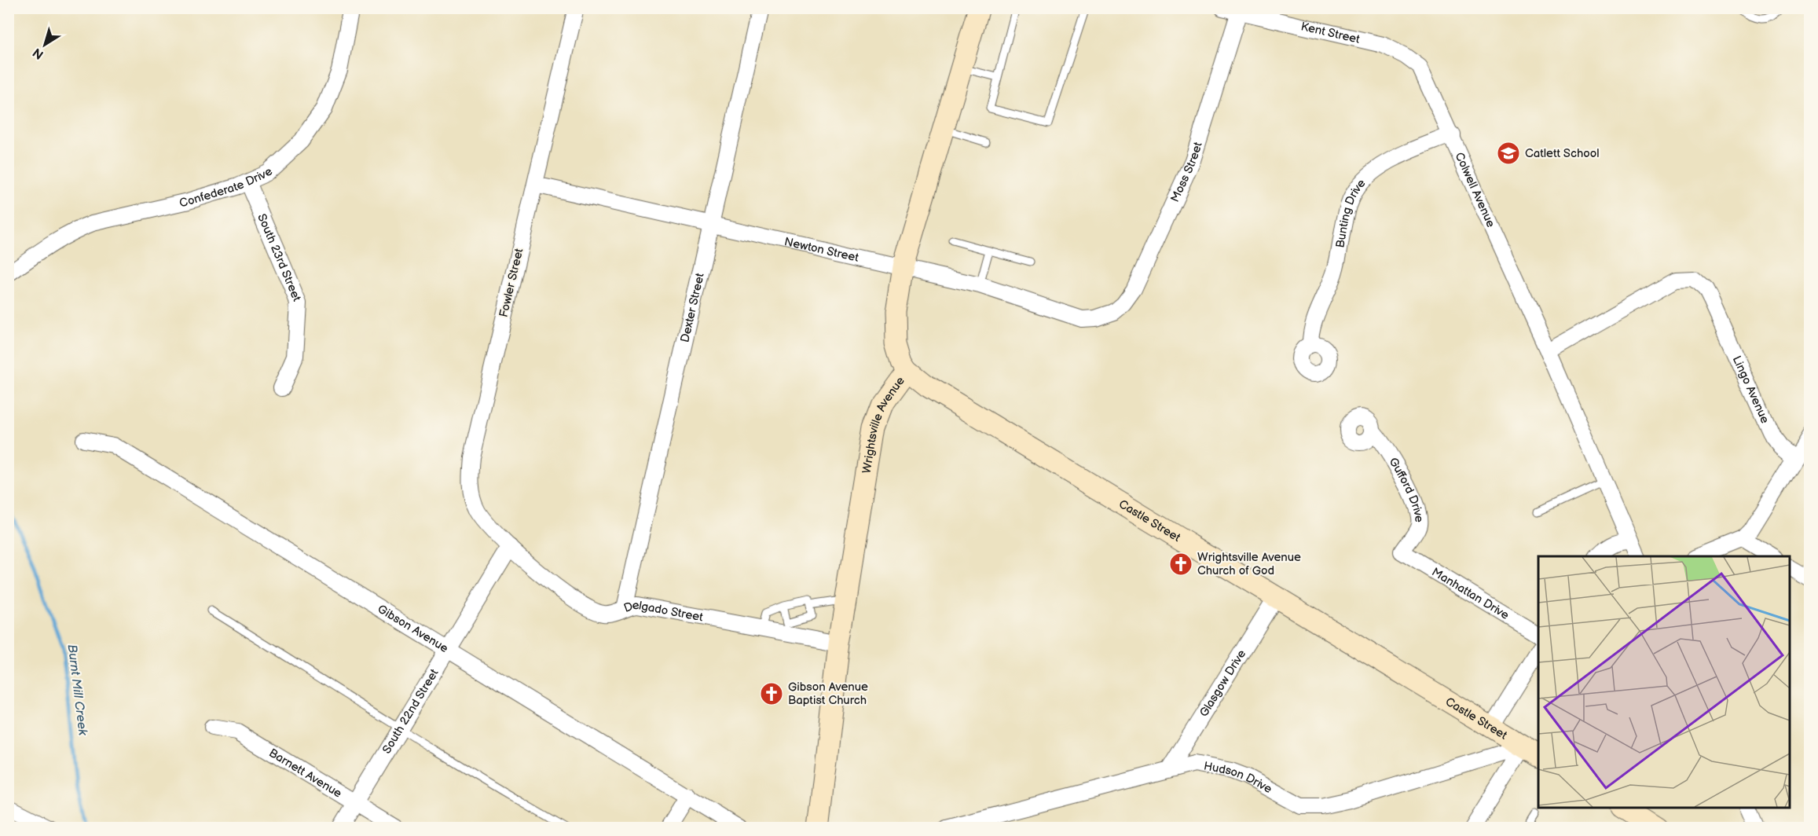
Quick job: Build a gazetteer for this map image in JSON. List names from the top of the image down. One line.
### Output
{"streets":{"street":["Kent Street","Moss Street","Confederate Drive","Colwell Avenue","Bunting Drive","Newton Street","South 23rd Street","Fowler Street","Dexter Street","Lingo Avenue","Wrightsville Avenue","Gufford Drive","Castle Street","Manhattan Drive","Delgado Street","Gibson Avenue","Glasgow Drive","South 22nd Street","Barnett Avenue","Hudson Drive"]},"crossings":[["Kent Street","Moss Street"],["Kent Street","Colwell Avenue"],["Moss Street","Newton Street"],["Confederate Drive","South 23rd Street"],["Colwell Avenue","Bunting Drive"],["Colwell Avenue","Lingo Avenue"],["Newton Street","Fowler Street"],["Newton Street","Dexter Street"],["Newton Street","Wrightsville Avenue"],["Fowler Street","Delgado Street"],["Fowler Street","South 22nd Street"],["Dexter Street","Delgado Street"],["Wrightsville Avenue","Castle Street"],["Wrightsville Avenue","Delgado Street"],["Gufford Drive","Manhattan Drive"],["Castle Street","Glasgow Drive"],["Castle Street","Hudson Drive"],["Delgado Street","South 22nd Street"],["Gibson Avenue","South 22nd Street"],["Glasgow Drive","Hudson Drive"],["South 22nd Street","Barnett Avenue"]],"water":["Burnt Mill Creek"],"places":{"school or university":["Catlett School"],"church":["Wrightsville Avenue Church of God","Gibson Avenue Baptist Church"]},"north":"bottom left"}
